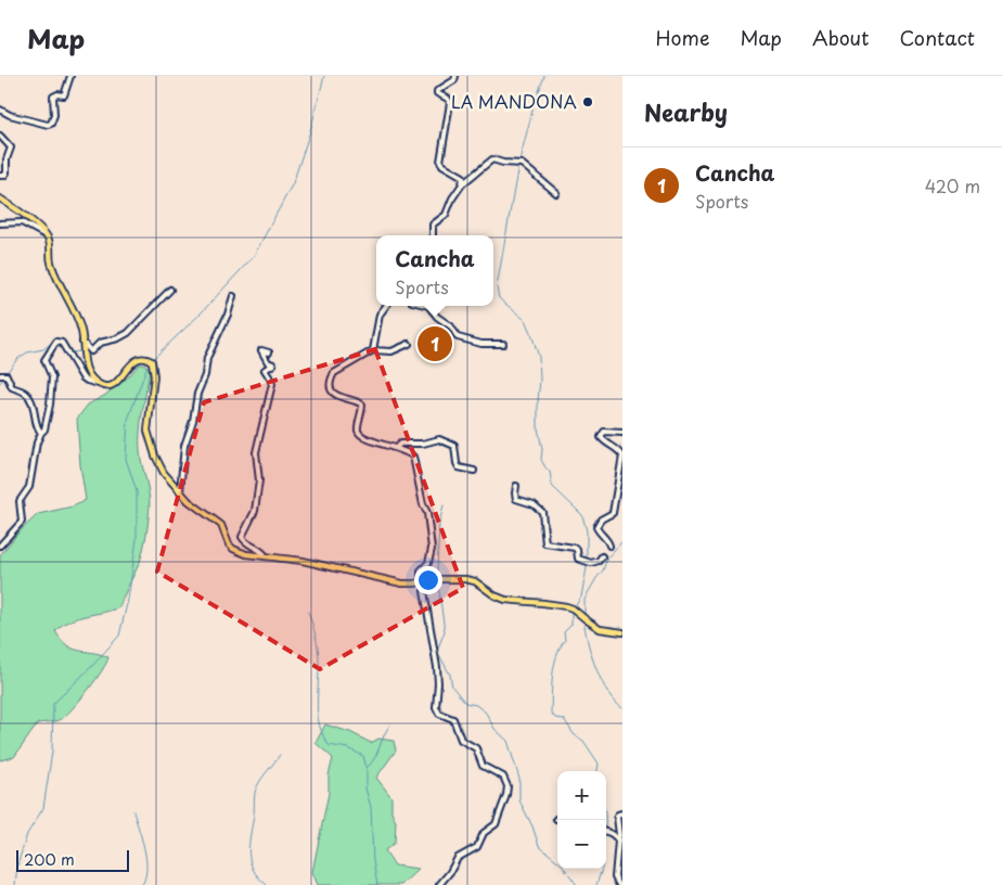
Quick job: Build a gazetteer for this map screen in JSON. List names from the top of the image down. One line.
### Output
{"places":["LA MANDONA"],"scale_bar":"200 m","page":{"header":"Map","nav":["Home","Map","About","Contact"],"heading":"Nearby","list":[{"mark":"1","name":"Cancha","note":"Sports","value":"420 m"}],"popup":["Cancha","Sports"],"pins":"1","map_buttons":["+","−"],"scale":"200 m"}}
